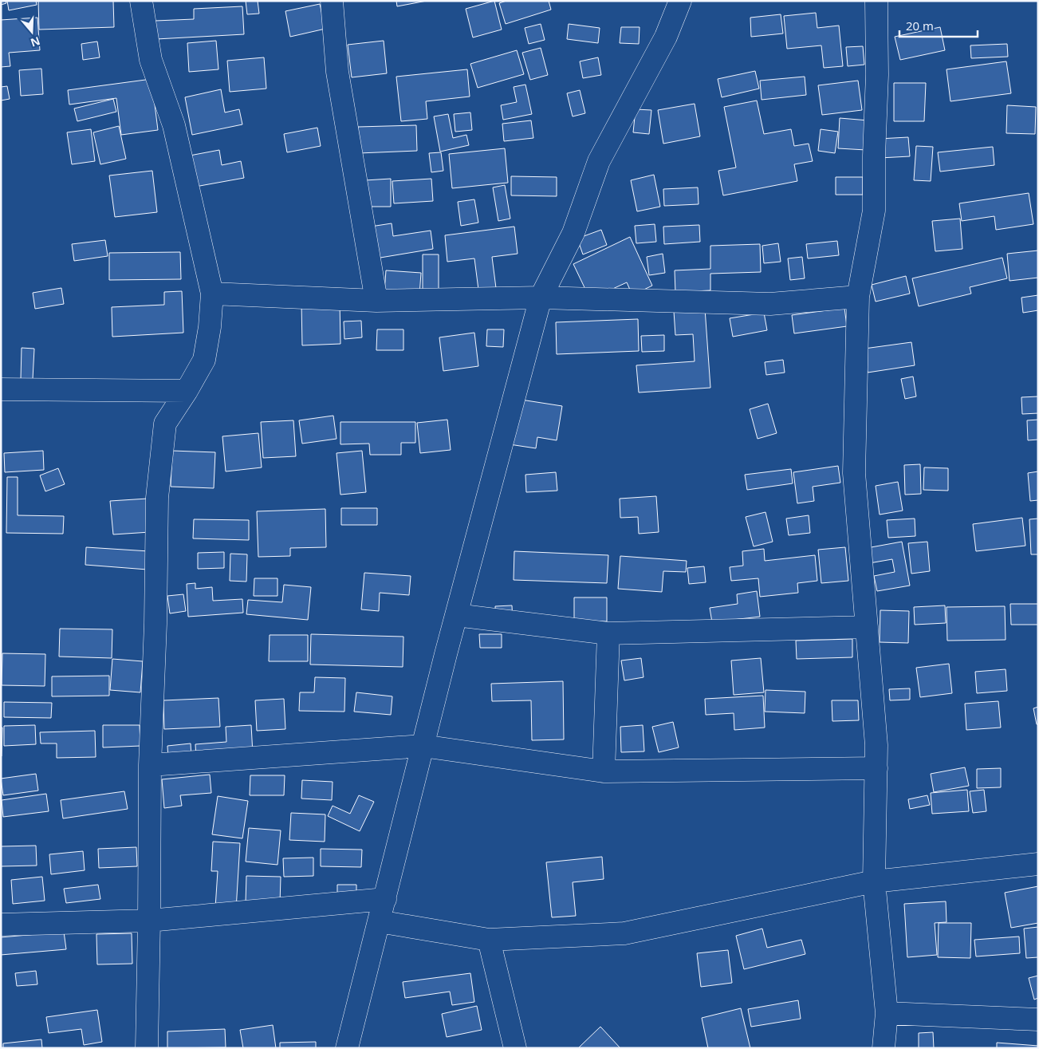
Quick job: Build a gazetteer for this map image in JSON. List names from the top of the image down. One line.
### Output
{"scale_bar":"20 m","north":"bottom"}
